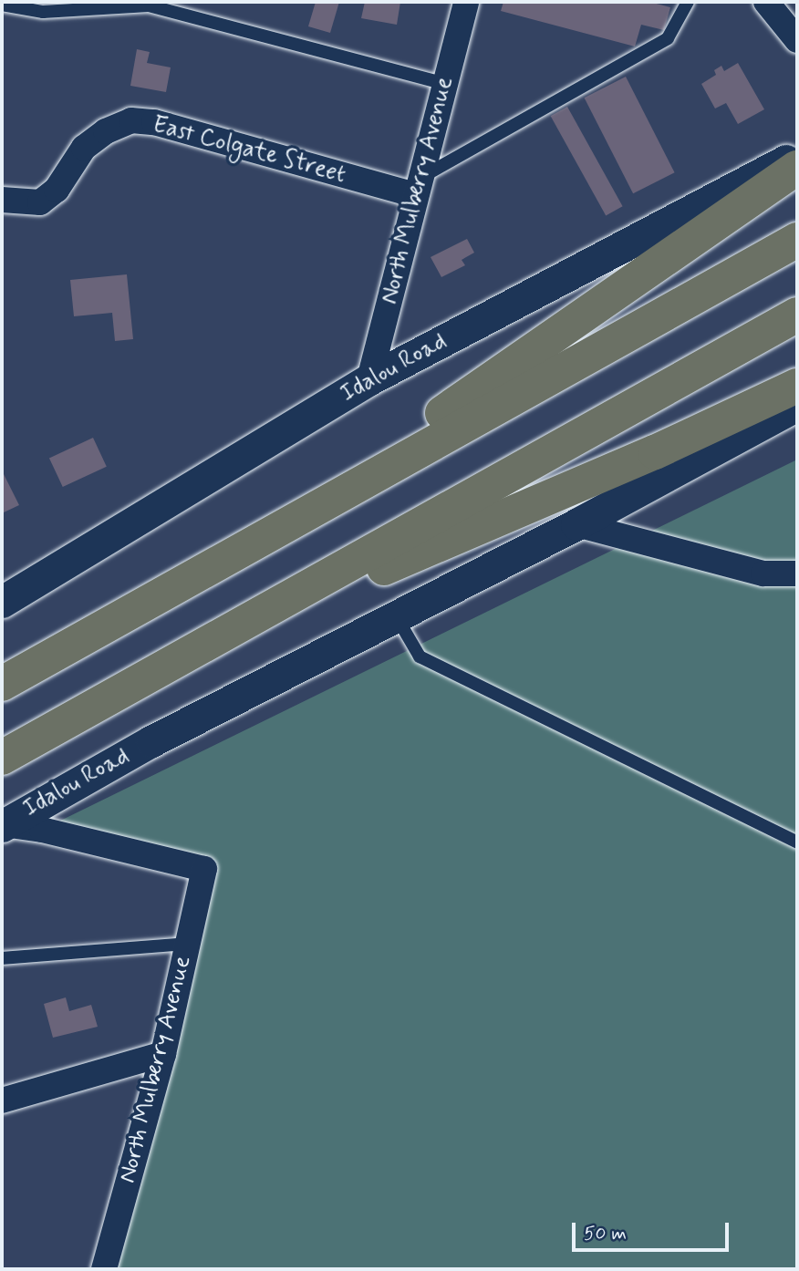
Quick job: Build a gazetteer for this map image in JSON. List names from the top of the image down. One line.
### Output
{"streets":{"street":["East Colgate Street","North Mulberry Avenue","Idalou Road"]},"crossings":[["East Colgate Street","North Mulberry Avenue"],["North Mulberry Avenue","Idalou Road"]],"scale_bar":"50 m"}
